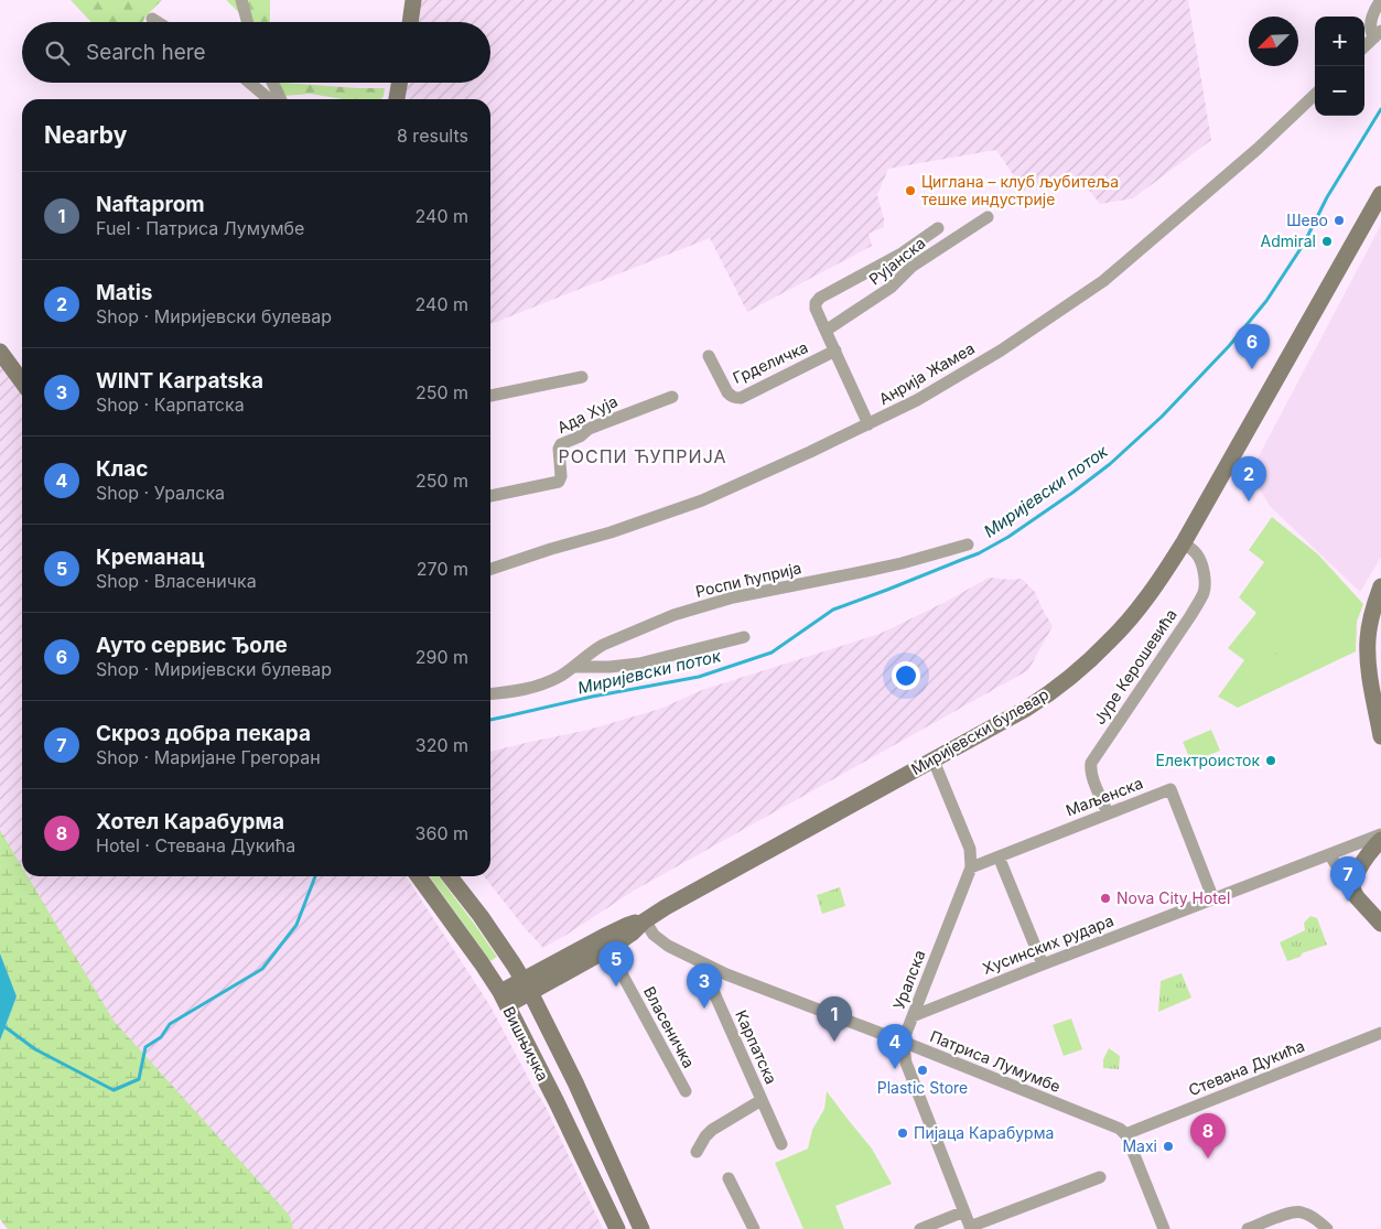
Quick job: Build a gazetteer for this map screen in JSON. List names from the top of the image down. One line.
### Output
{"streets":{"main road":["Миријевски булевар","Вишњичка"],"street":["Рујанска","Грделичка","Анрија Жамеа","Ада Хуја","Роспи ћуприја","Јуре Керошевића","Маљенска","Хусинских рудара","Уралска","Власеничка","Карпатска","Патриса Лумумбе","Стевана Дукића"]},"crossings":[["Јуре Керошевића","Миријевски булевар"],["Јуре Керошевића","Маљенска"],["Миријевски булевар","Власеничка"],["Миријевски булевар","Вишњичка"],["Миријевски булевар","Патриса Лумумбе"],["Маљенска","Хусинских рудара"],["Маљенска","Уралска"],["Хусинских рудара","Уралска"],["Уралска","Патриса Лумумбе"],["Карпатска","Патриса Лумумбе"],["Патриса Лумумбе","Стевана Дукића"]],"districts":["РОСПИ ЋУПРИЈА"],"water":["Миријевски поток"],"places":["Циглана – клуб љубитеља тешке индустрије","Шево","Admiral","Електроисток","Nova City Hotel","Plastic Store","Пијаца Карабурма","Maxi"],"north":"bottom left","page":{"map_buttons":["+","−"],"search":"Search here","heading":["Nearby","8 results"],"list":[{"mark":"1","name":"Naftaprom","note":"Fuel · Патриса Лумумбе","value":"240 m"},{"mark":"2","name":"Matis","note":"Shop · Миријевски булевар","value":"240 m"},{"mark":"3","name":"WINT Karpatska","note":"Shop · Карпатска","value":"250 m"},{"mark":"4","name":"Клас","note":"Shop · Уралска","value":"250 m"},{"mark":"5","name":"Креманац","note":"Shop · Власеничка","value":"270 m"},{"mark":"6","name":"Ауто сервис Ђоле","note":"Shop · Миријевски булевар","value":"290 m"},{"mark":"7","name":"Скроз добра пекара","note":"Shop · Маријане Грегоран","value":"320 m"},{"mark":"8","name":"Хотел Карабурма","note":"Hotel · Стевана Дукића","value":"360 m"}],"pins":["6","2","7","5","3","1","4","8"]}}
